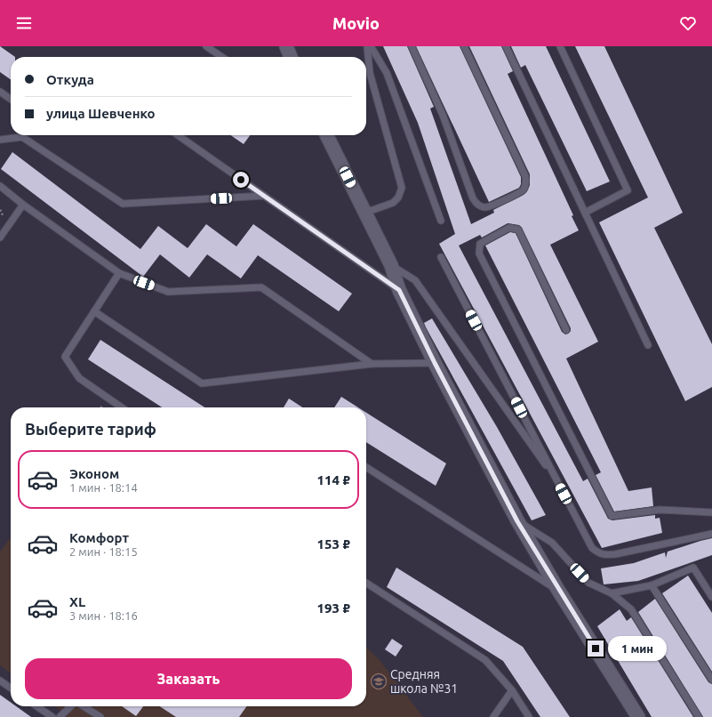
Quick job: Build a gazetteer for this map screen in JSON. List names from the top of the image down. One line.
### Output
{"places":{"school or university":["Средняя школа №31"]},"page":{"header":"Movio","banner":["Откуда","улица Шевченко"],"heading":"Выберите тариф","list":[{"name":"Эконом","note":"1 мин · 18:14","value":"114 ₽"},{"name":"Комфорт","note":"2 мин · 18:15","value":"153 ₽"},{"name":"XL","note":"3 мин · 18:16","value":"193 ₽"}],"bubble":"1 мин","buttons":"Заказать"}}
